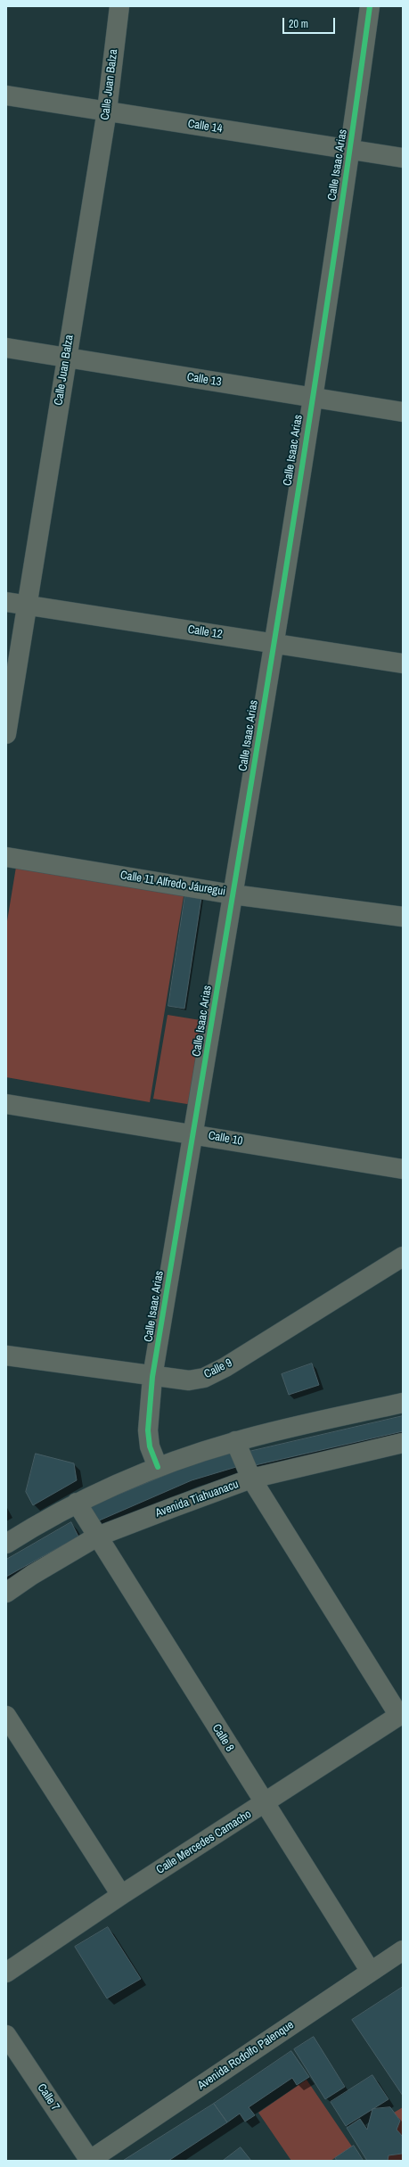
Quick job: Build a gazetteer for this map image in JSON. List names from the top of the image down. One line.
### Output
{"streets":{"street":["Calle Juan Balza","Calle 14","Calle Isaac Arias","Calle 13","Calle 12","Calle 11 Alfredo Jáuregui","Calle 10","Calle 9","Avenida Tiahuanacu","Calle 8","Calle Mercedes Camacho","Avenida Rodolfo Palenque","Calle 7"]},"crossings":[["Calle Juan Balza","Calle 14"],["Calle Juan Balza","Calle 13"],["Calle Juan Balza","Calle 12"],["Calle 14","Calle Isaac Arias"],["Calle Isaac Arias","Calle 13"],["Calle Isaac Arias","Calle 12"],["Calle Isaac Arias","Calle 11 Alfredo Jáuregui"],["Calle Isaac Arias","Calle 10"],["Calle Isaac Arias","Calle 9"],["Avenida Tiahuanacu","Calle 8"],["Calle 8","Calle Mercedes Camacho"],["Calle 8","Avenida Rodolfo Palenque"],["Avenida Rodolfo Palenque","Calle 7"]],"scale_bar":"20 m"}
